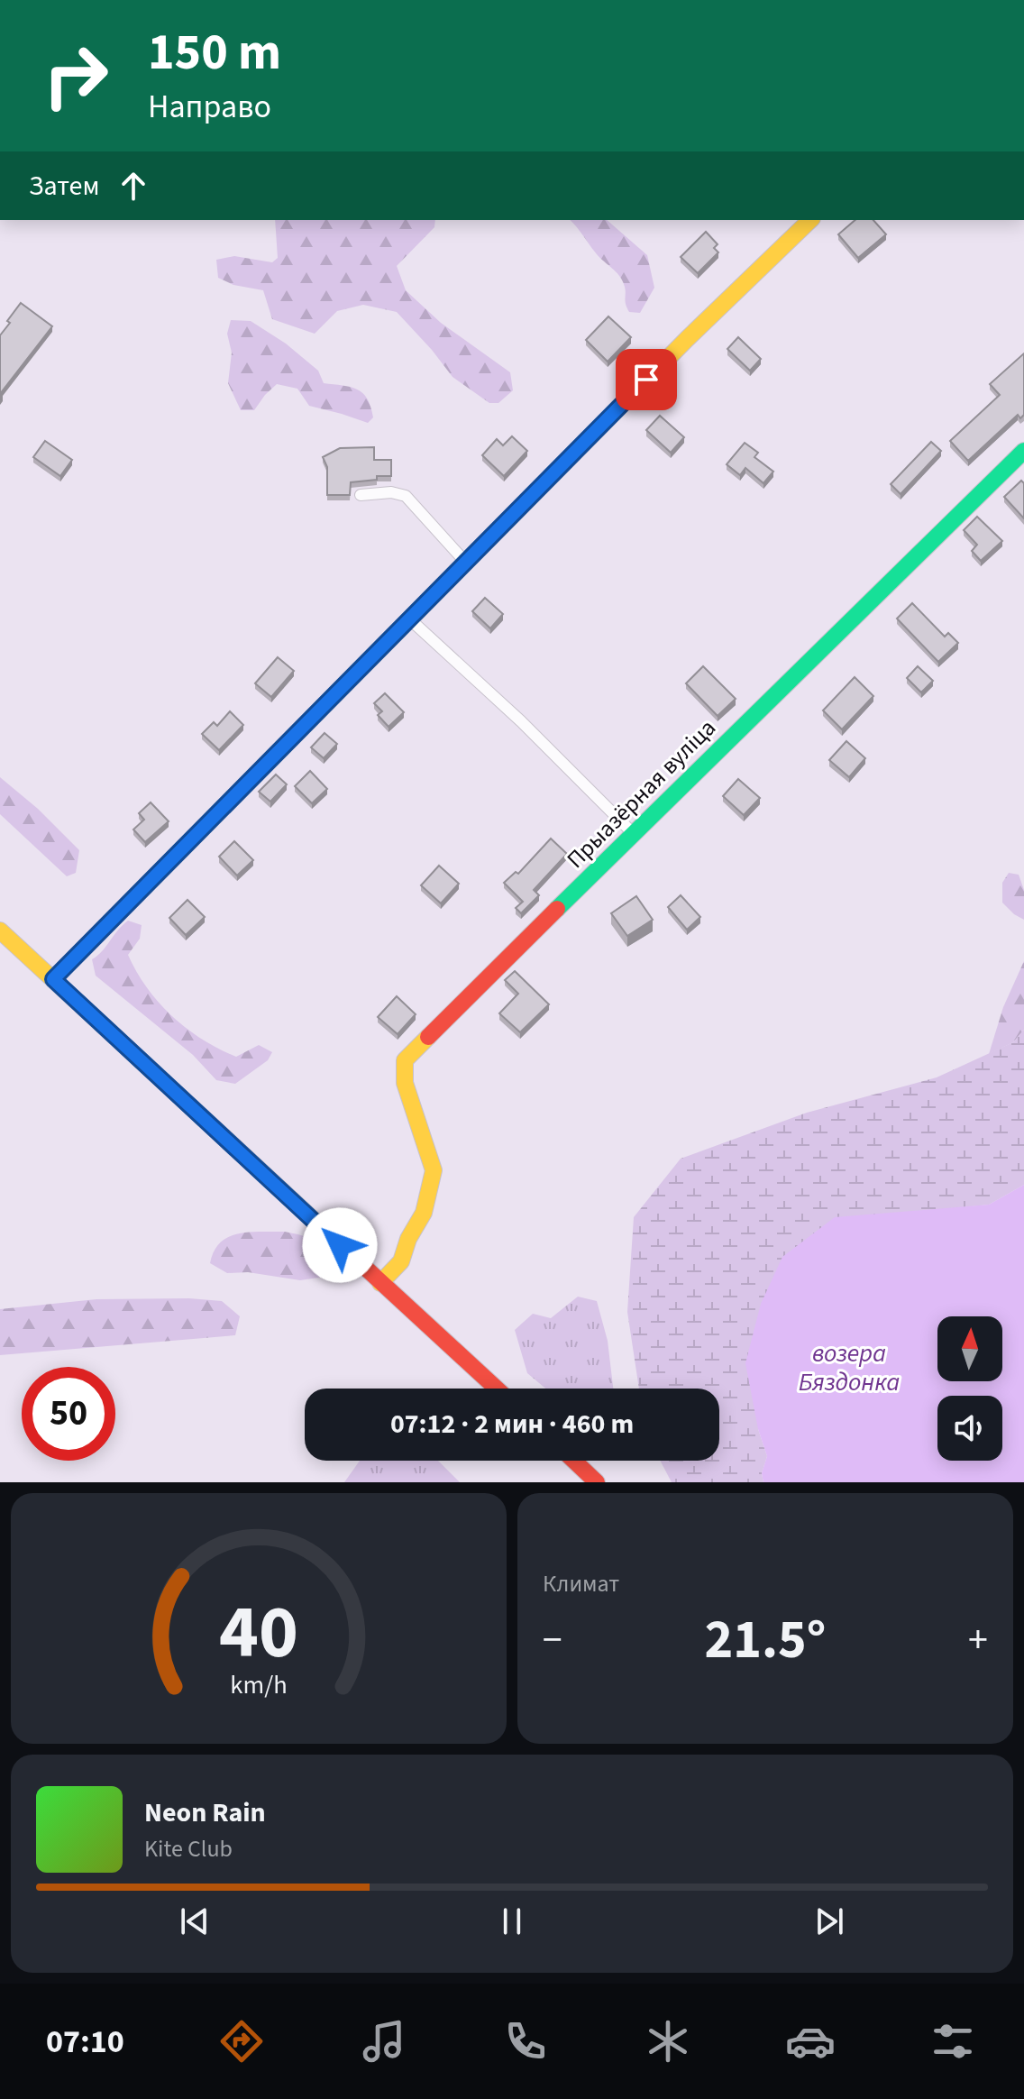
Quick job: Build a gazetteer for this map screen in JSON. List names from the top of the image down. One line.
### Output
{"streets":{"street":["Прыазёрная вуліца"]},"water":["возера Бяздонка"],"north":"top","page":{"turn":["150 m","Направо"],"then":"Затем","limit":"50","trip":"07:12 · 2 мин · 460 m","tile":"Климат","heat":["−","21.5°","+"],"song":["Neon Rain","Kite Club"],"tabs":"07:10","gauge":["40","km/h"]}}
